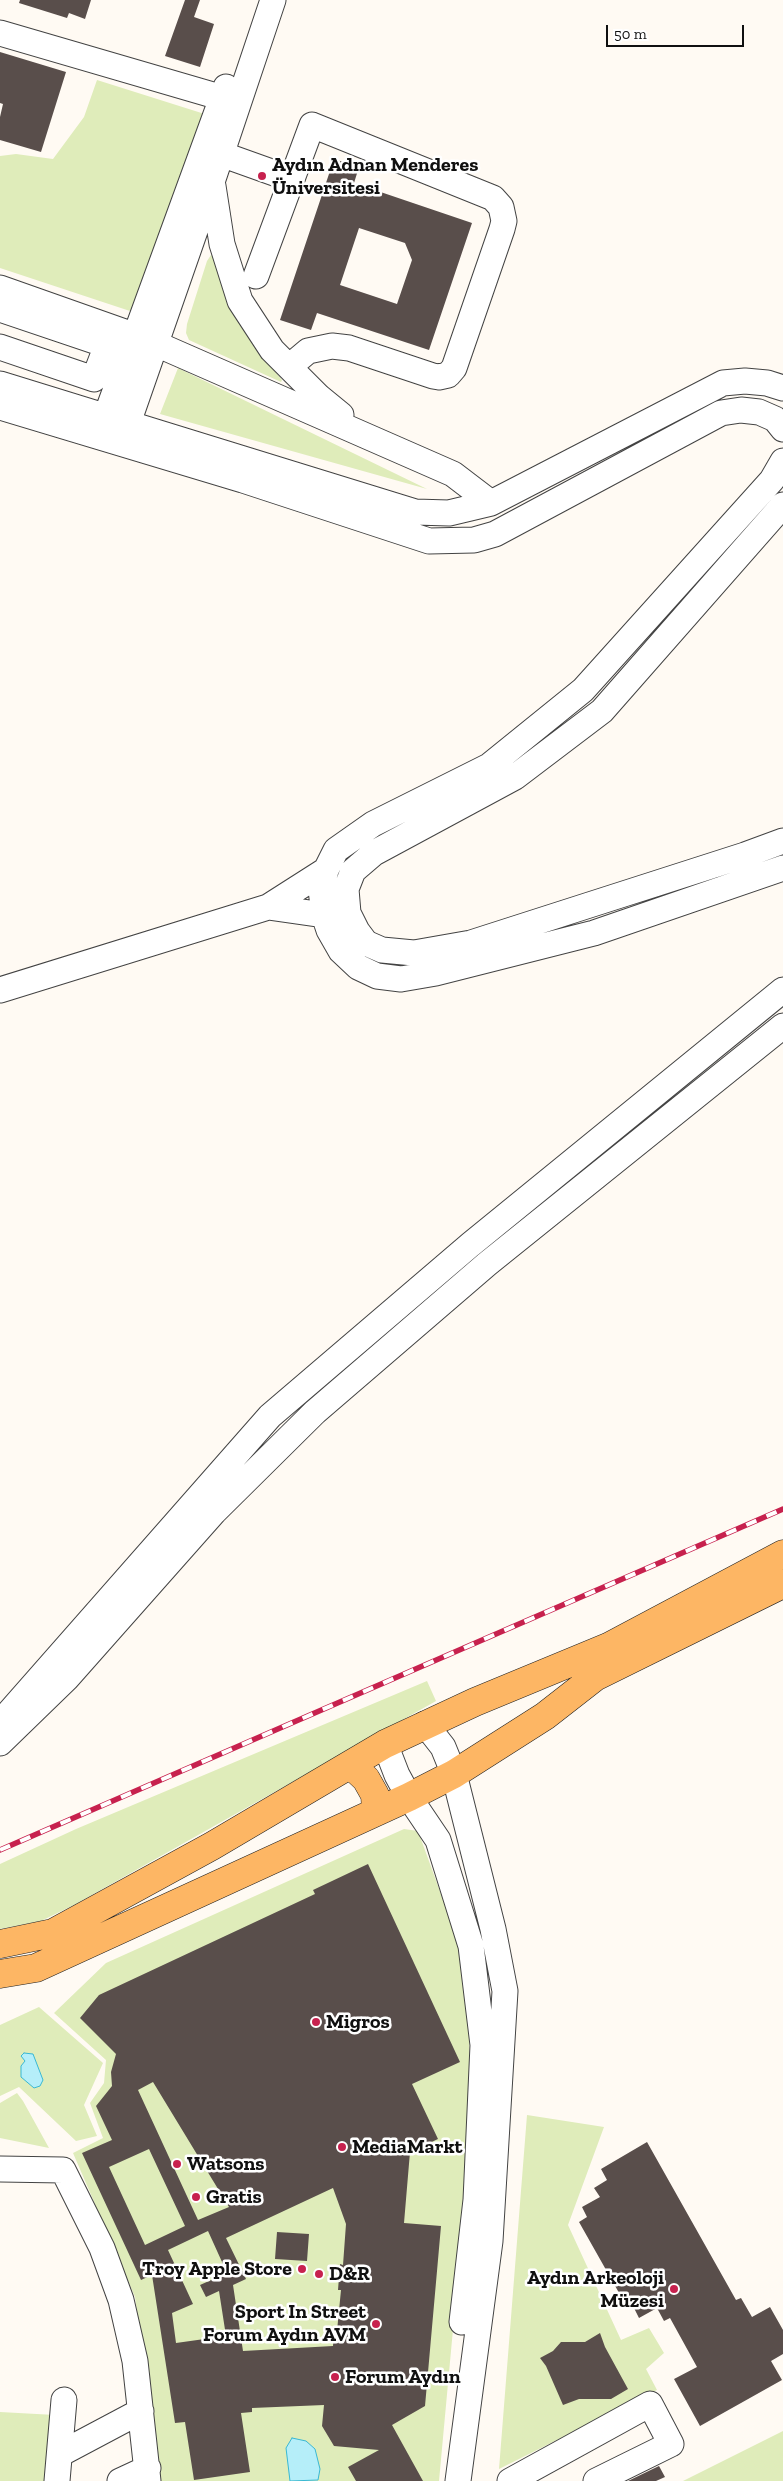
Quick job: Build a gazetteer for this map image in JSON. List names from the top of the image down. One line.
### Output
{"places":["Aydın Adnan Menderes Üniversitesi","Migros","MediaMarkt","Watsons","Gratis","Troy Apple Store","D&R","Aydın Arkeoloji Müzesi","Sport In Street Forum Aydın AVM","Forum Aydın"],"scale_bar":"50 m"}
